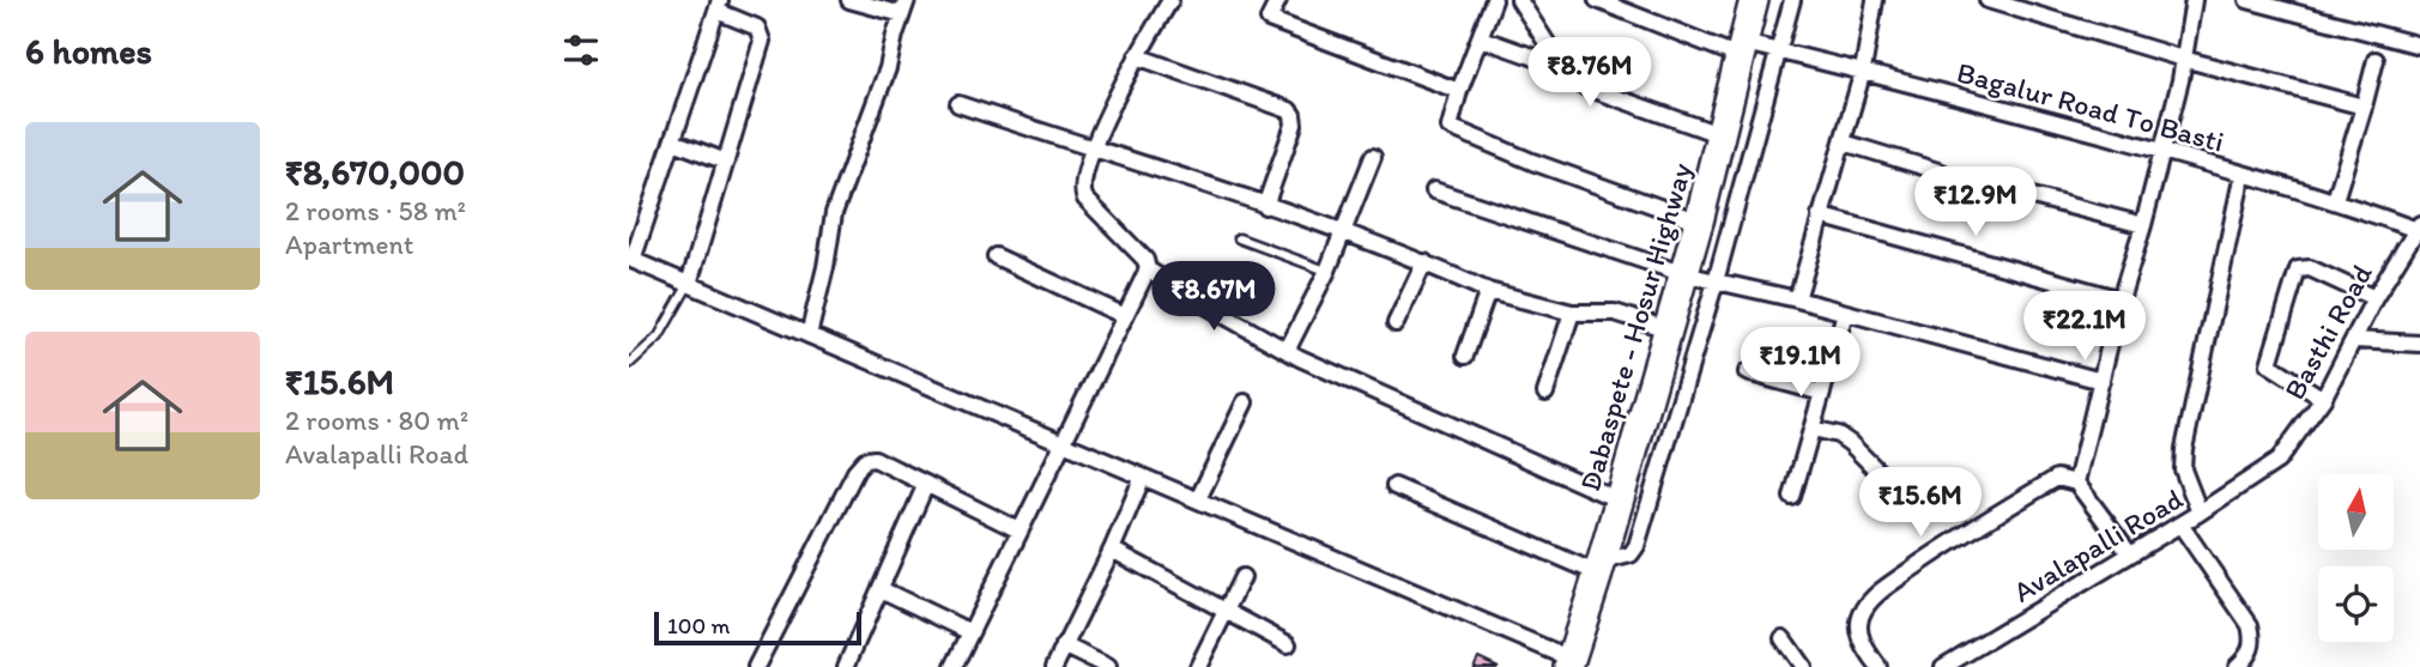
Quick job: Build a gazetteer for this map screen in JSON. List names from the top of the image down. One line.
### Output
{"streets":{"highway":["Dabaspete - Hosur Highway"],"street":["Bagalur Road To Basti","Basthi Road","Avalapalli Road"]},"crossings":[["Bagalur Road To Basti","Dabaspete - Hosur Highway"],["Bagalur Road To Basti","Basthi Road"],["Basthi Road","Avalapalli Road"]],"scale_bar":"100 m","north":"top","page":{"heading":"6 homes","price":["₹8.76M","₹12.9M","₹8.67M","₹22.1M","₹19.1M","₹15.6M"],"list":[{"name":"₹8,670,000","note":"2 rooms · 58 m² · Apartment"},{"name":"₹15.6M","note":"2 rooms · 80 m² · Avalapalli Road"}],"scale":"100 m"}}
